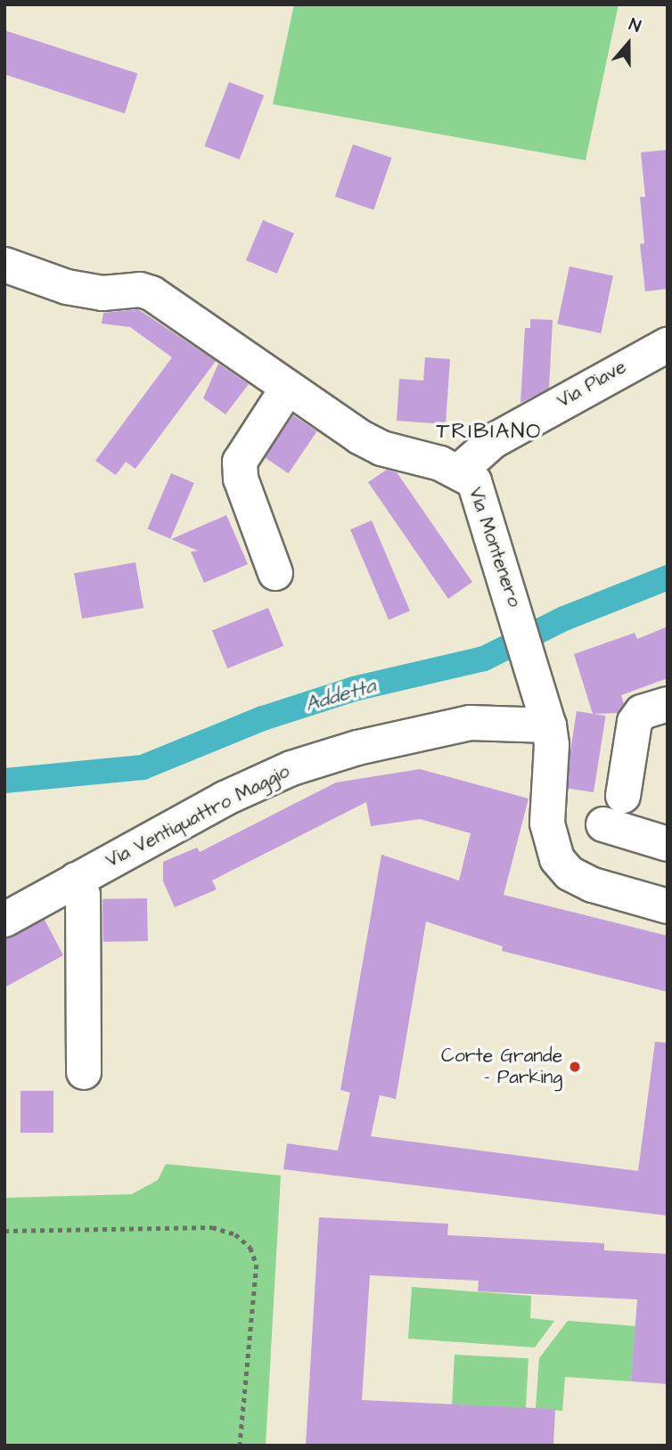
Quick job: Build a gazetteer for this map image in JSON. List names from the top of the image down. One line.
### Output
{"streets":{"street":["Via Piave","Via Montenero","Via Ventiquattro Maggio"]},"crossings":[["Via Piave","Via Montenero"],["Via Montenero","Via Ventiquattro Maggio"]],"districts":["TRIBIANO"],"water":["Addetta"],"places":["Corte Grande - Parking"],"north":"top"}
